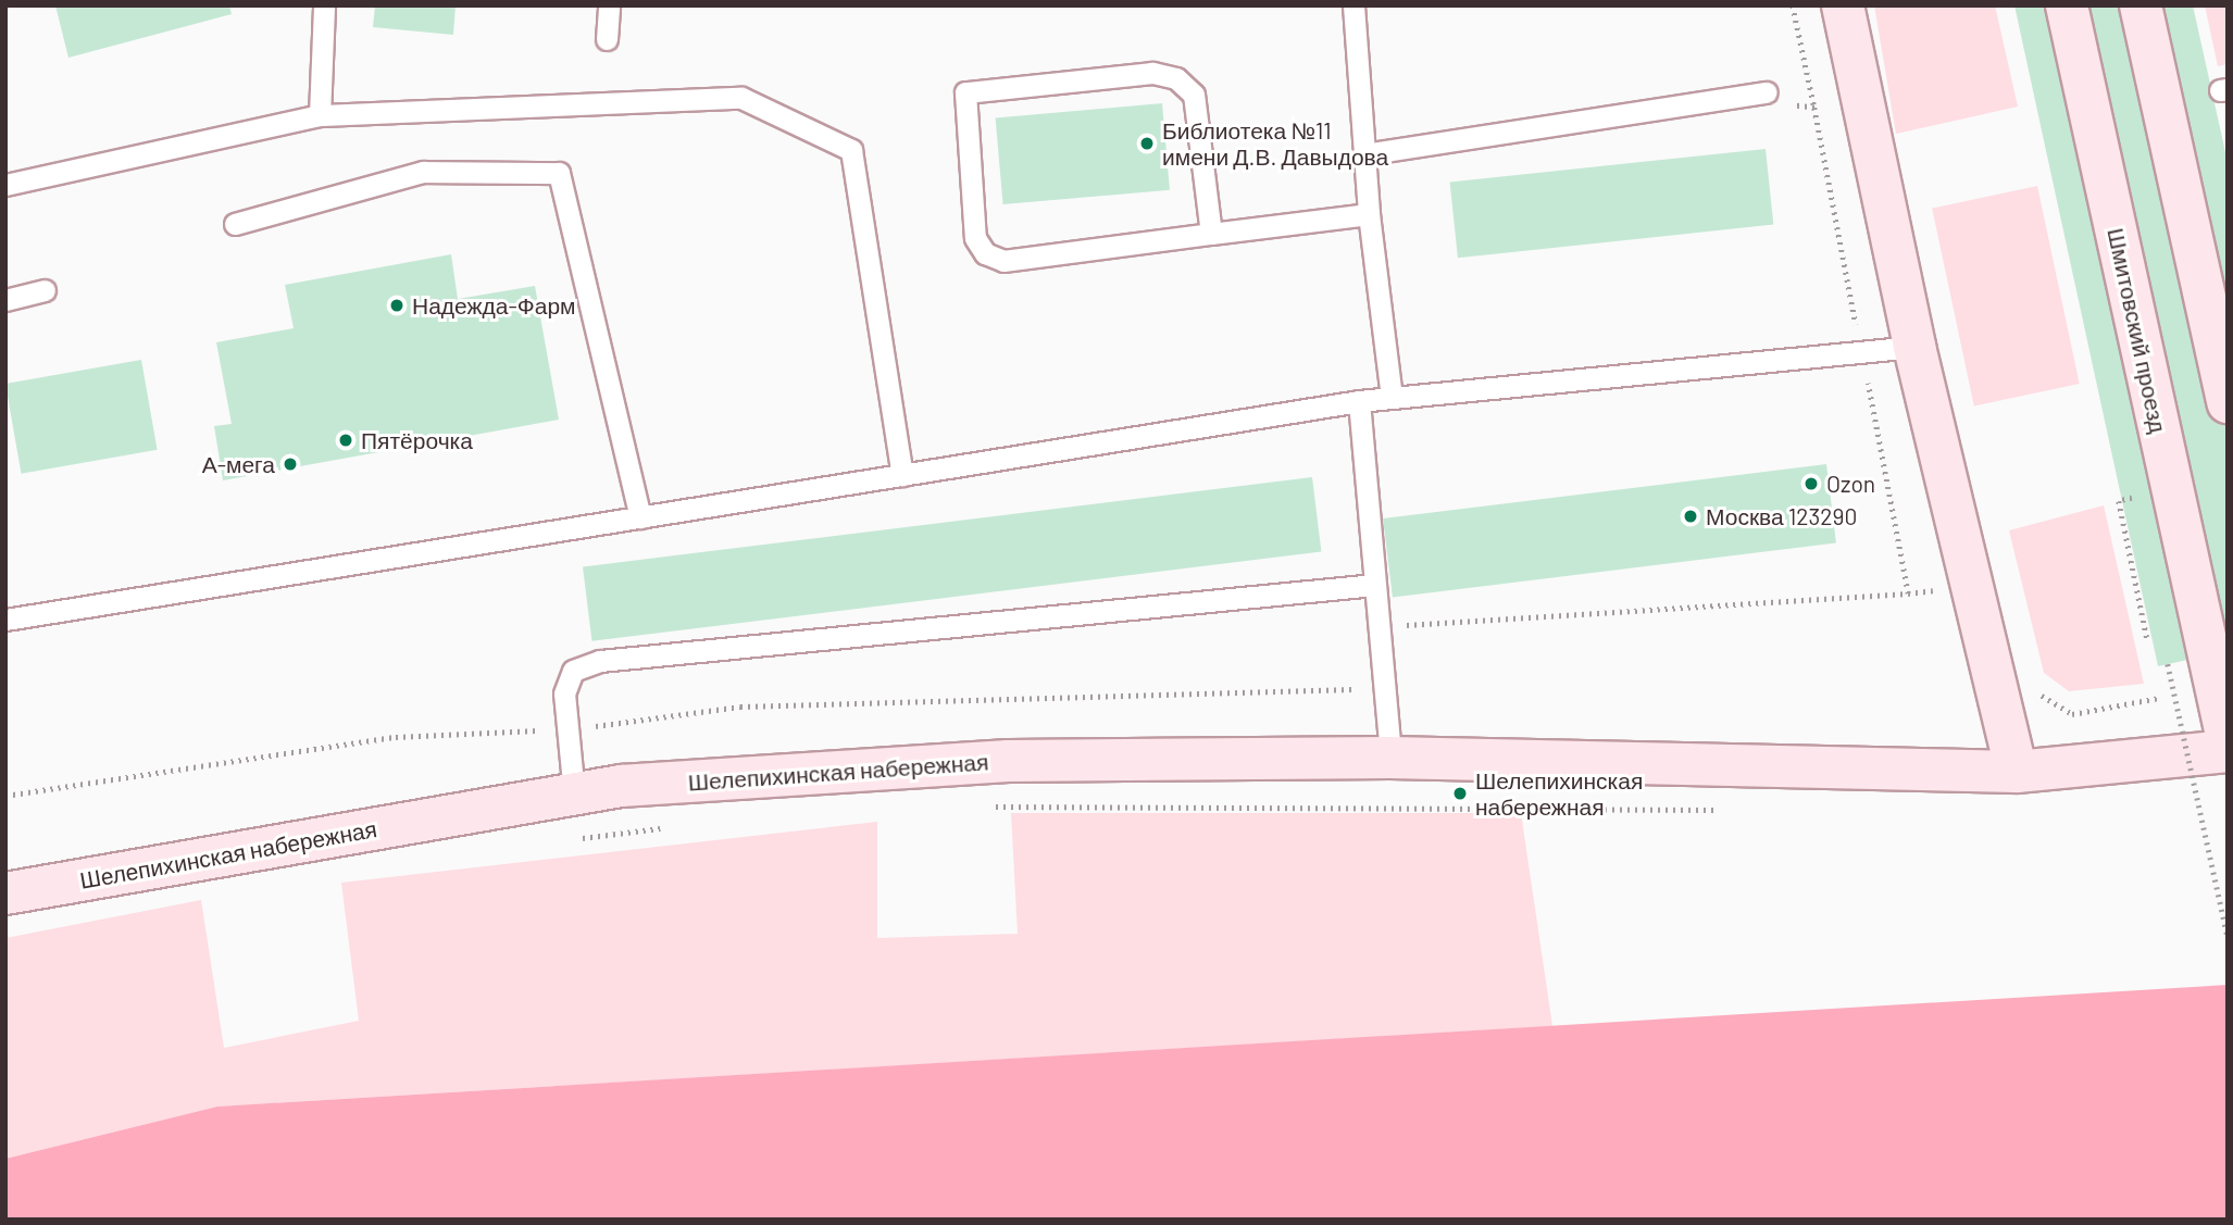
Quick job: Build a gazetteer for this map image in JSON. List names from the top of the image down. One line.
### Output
{"streets":{"street":["Шмитовский проезд","Шелепихинская набережная"]},"places":["Библиотека №11 имени Д.В. Давыдова","Надежда-Фарм","Пятёрочка","А-мега","Ozon","Москва 123290","Шелепихинская набережная"]}
